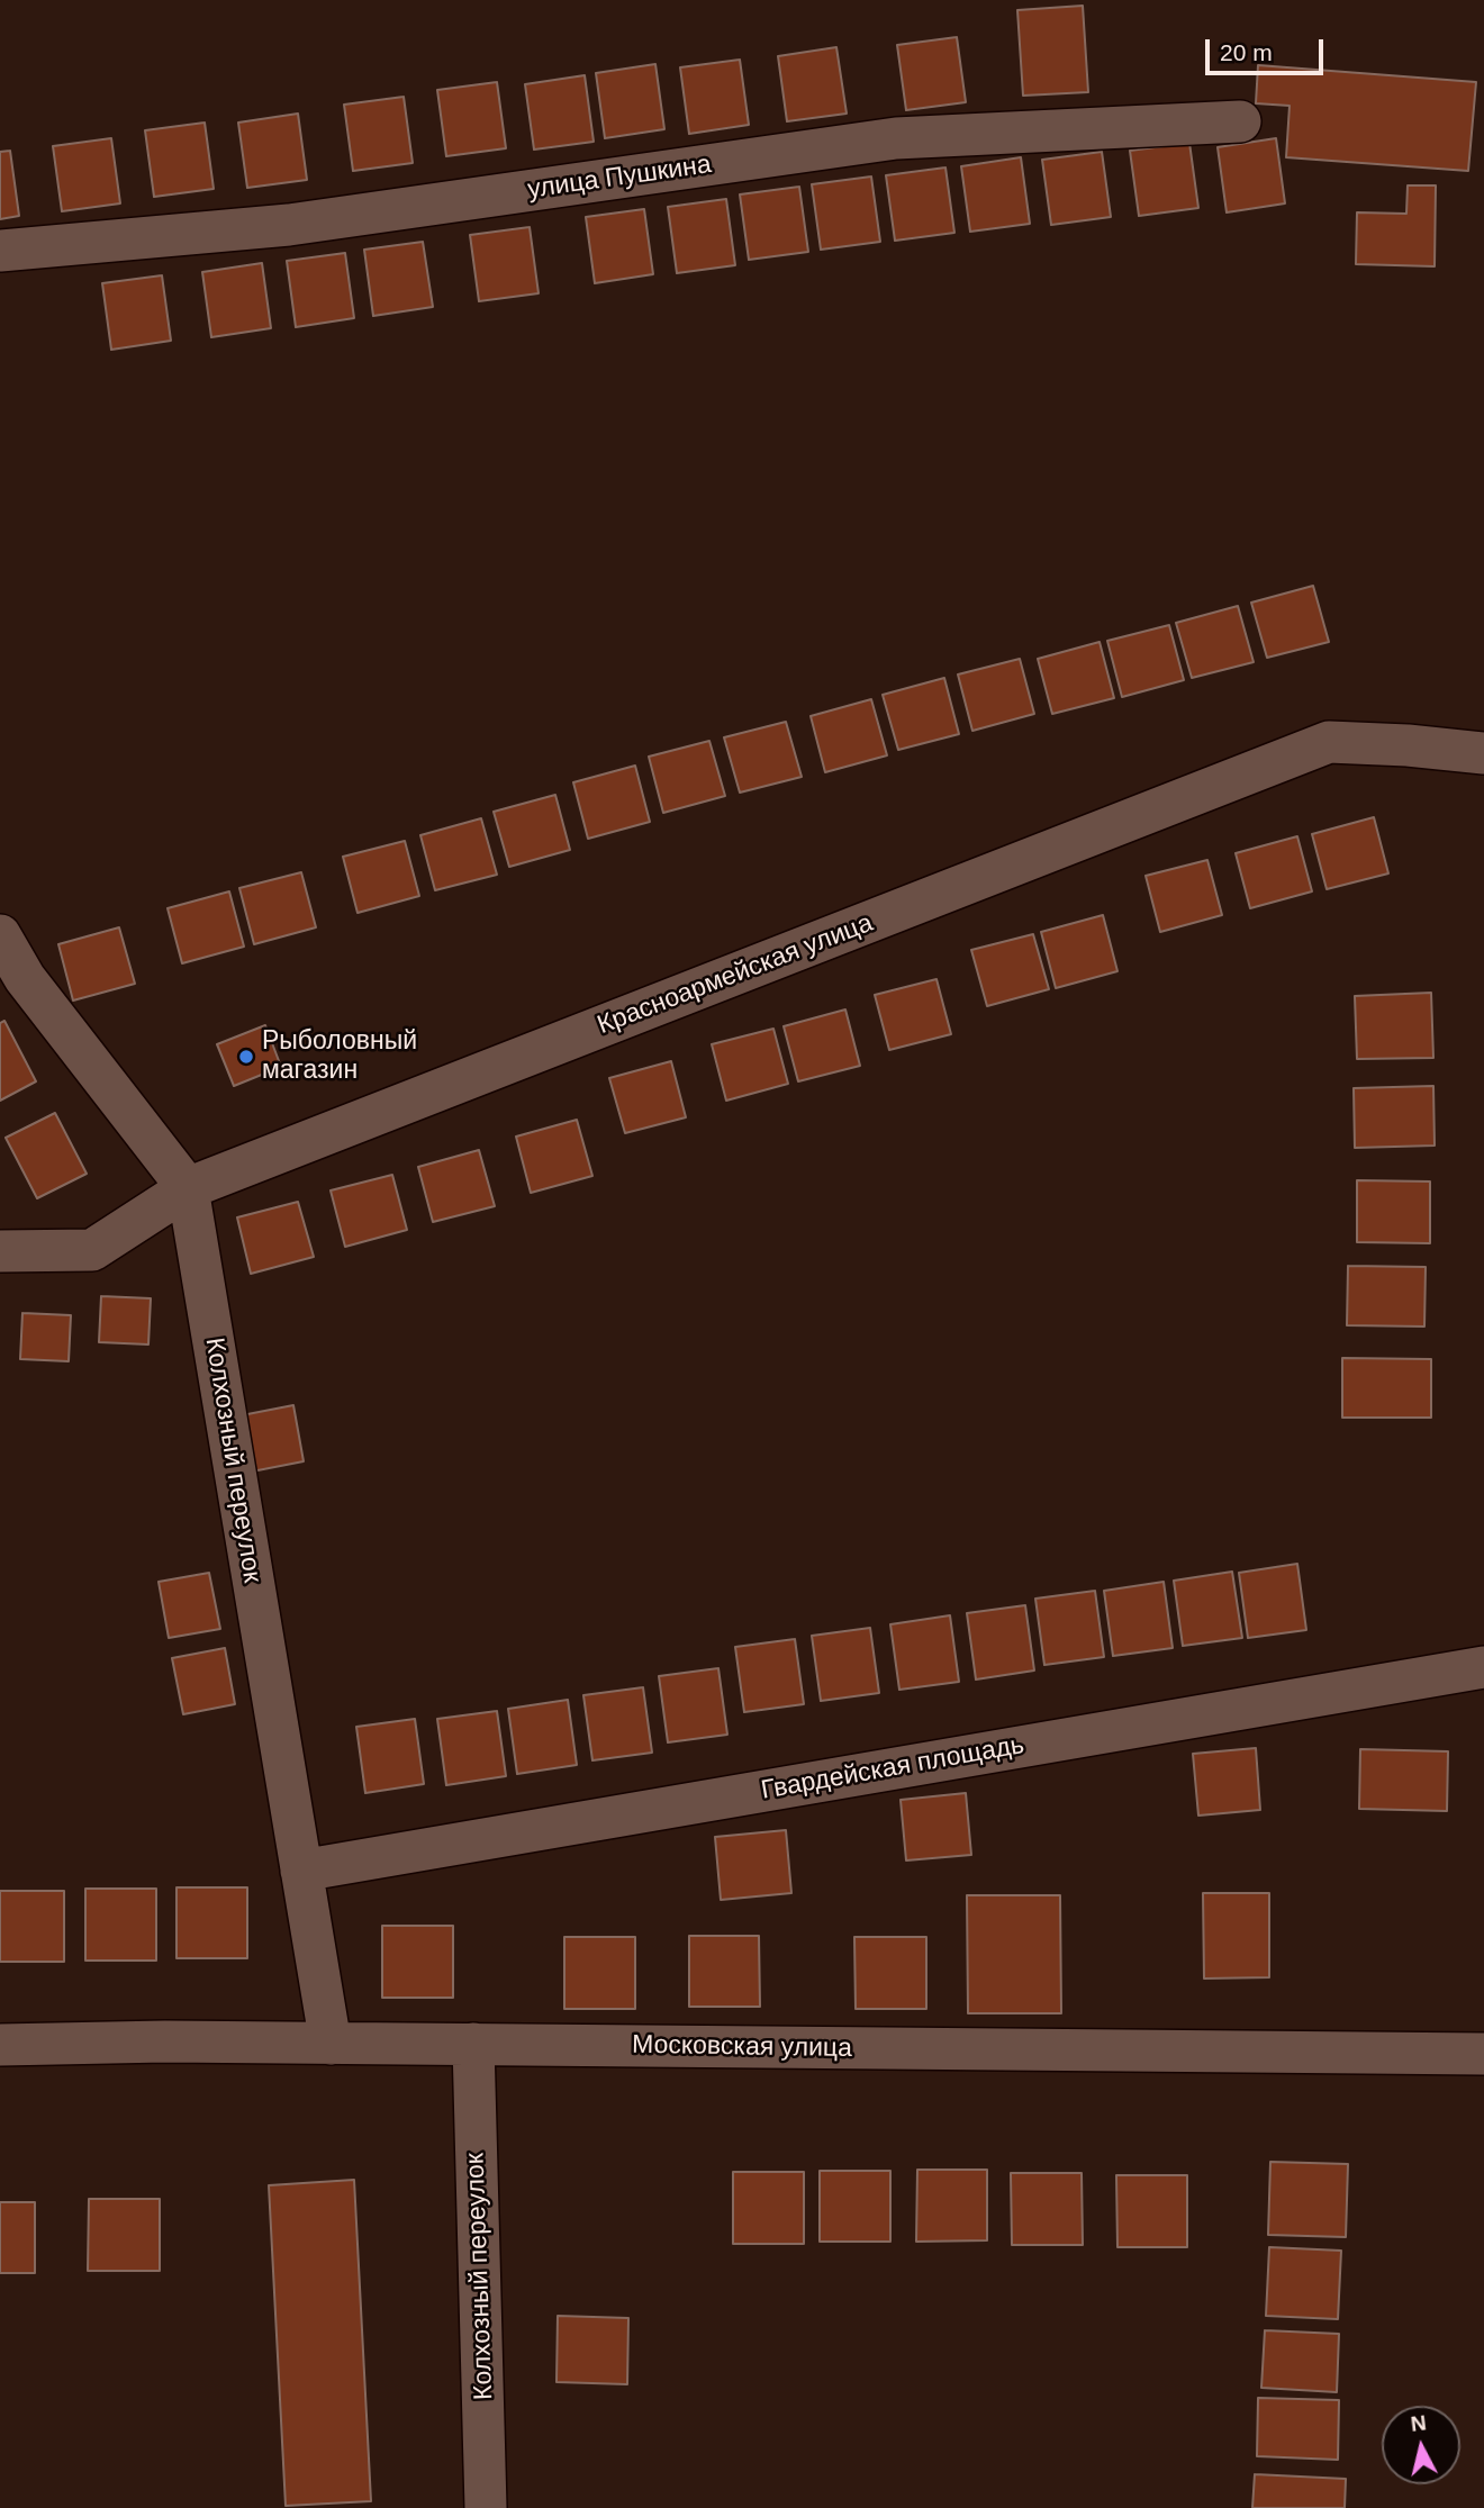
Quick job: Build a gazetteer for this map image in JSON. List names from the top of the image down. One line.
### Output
{"streets":{"street":["улица Пушкина","Красноармейская улица","Колхозный переулок","Гвардейская площадь","Московская улица"]},"crossings":[["Красноармейская улица","Колхозный переулок"],["Колхозный переулок","Гвардейская площадь"],["Колхозный переулок","Московская улица"]],"places":["Рыболовный магазин"],"scale_bar":"20 m","north":"top"}
